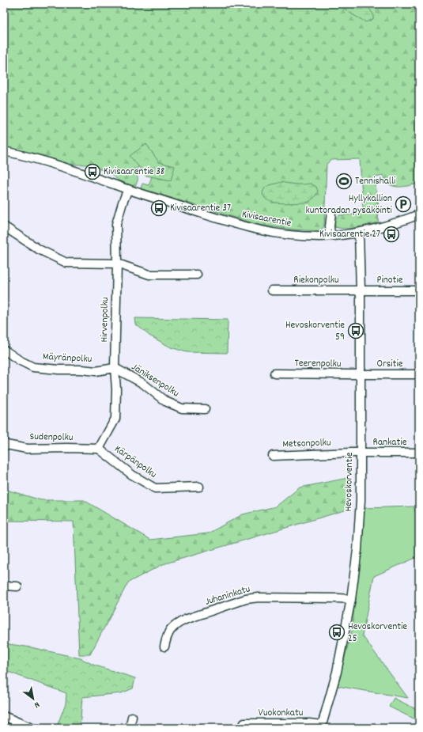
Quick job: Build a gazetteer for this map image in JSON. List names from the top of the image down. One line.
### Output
{"streets":{"street":["Kivisaarentie","Riekonpolku","Pinotie","Hirvenpolku","Mäyränpolku","Teerenpolku","Orsitie","Jäniksenpolku","Sudenpolku","Rankatie","Metsonpolku","Kärpänpolku","Hevoskorventie","Juhaninkatu","Vuokonkatu"]},"crossings":[["Kivisaarentie","Hirvenpolku"],["Kivisaarentie","Hevoskorventie"],["Riekonpolku","Pinotie"],["Riekonpolku","Hevoskorventie"],["Pinotie","Hevoskorventie"],["Hirvenpolku","Mäyränpolku"],["Hirvenpolku","Jäniksenpolku"],["Hirvenpolku","Sudenpolku"],["Hirvenpolku","Kärpänpolku"],["Mäyränpolku","Jäniksenpolku"],["Teerenpolku","Orsitie"],["Teerenpolku","Hevoskorventie"],["Orsitie","Hevoskorventie"],["Sudenpolku","Kärpänpolku"],["Rankatie","Metsonpolku"],["Rankatie","Hevoskorventie"],["Metsonpolku","Hevoskorventie"],["Hevoskorventie","Juhaninkatu"],["Hevoskorventie","Vuokonkatu"]],"places":{"bus stop":["Kivisaarentie 38","Kivisaarentie 37","Kivisaarentie 27","Hevoskorventie 59","Hevoskorventie 25"],"sports":["Tennishalli"],"parking":["Hyllykallion kuntoradan pysäköinti"]},"north":"bottom right"}
